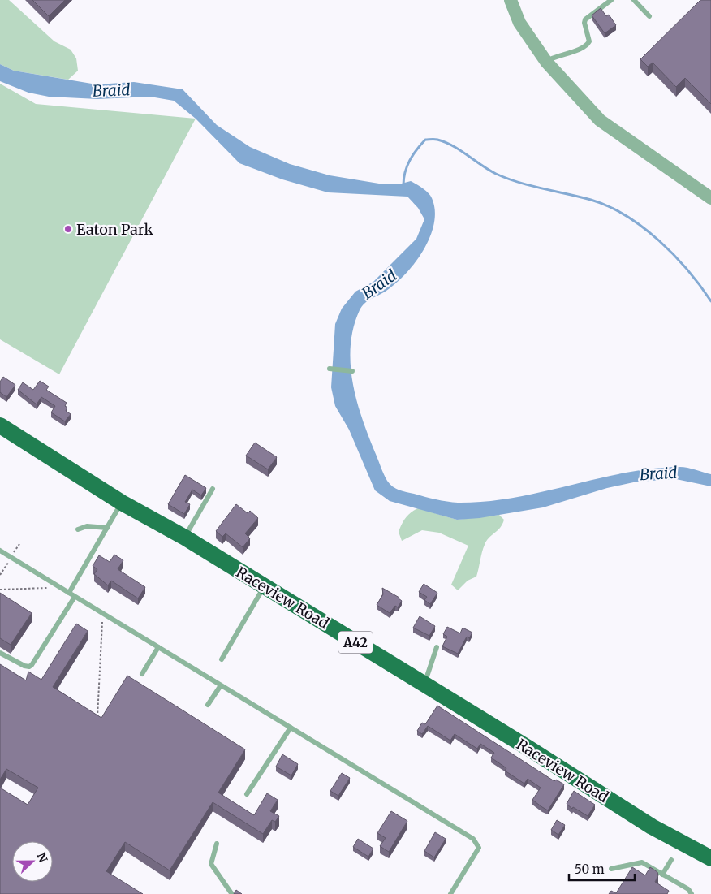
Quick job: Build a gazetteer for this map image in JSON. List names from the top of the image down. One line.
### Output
{"streets":{"main road":["Raceview Road","A42"]},"water":["Braid"],"places":["Eaton Park"],"scale_bar":"50 m","north":"right"}
